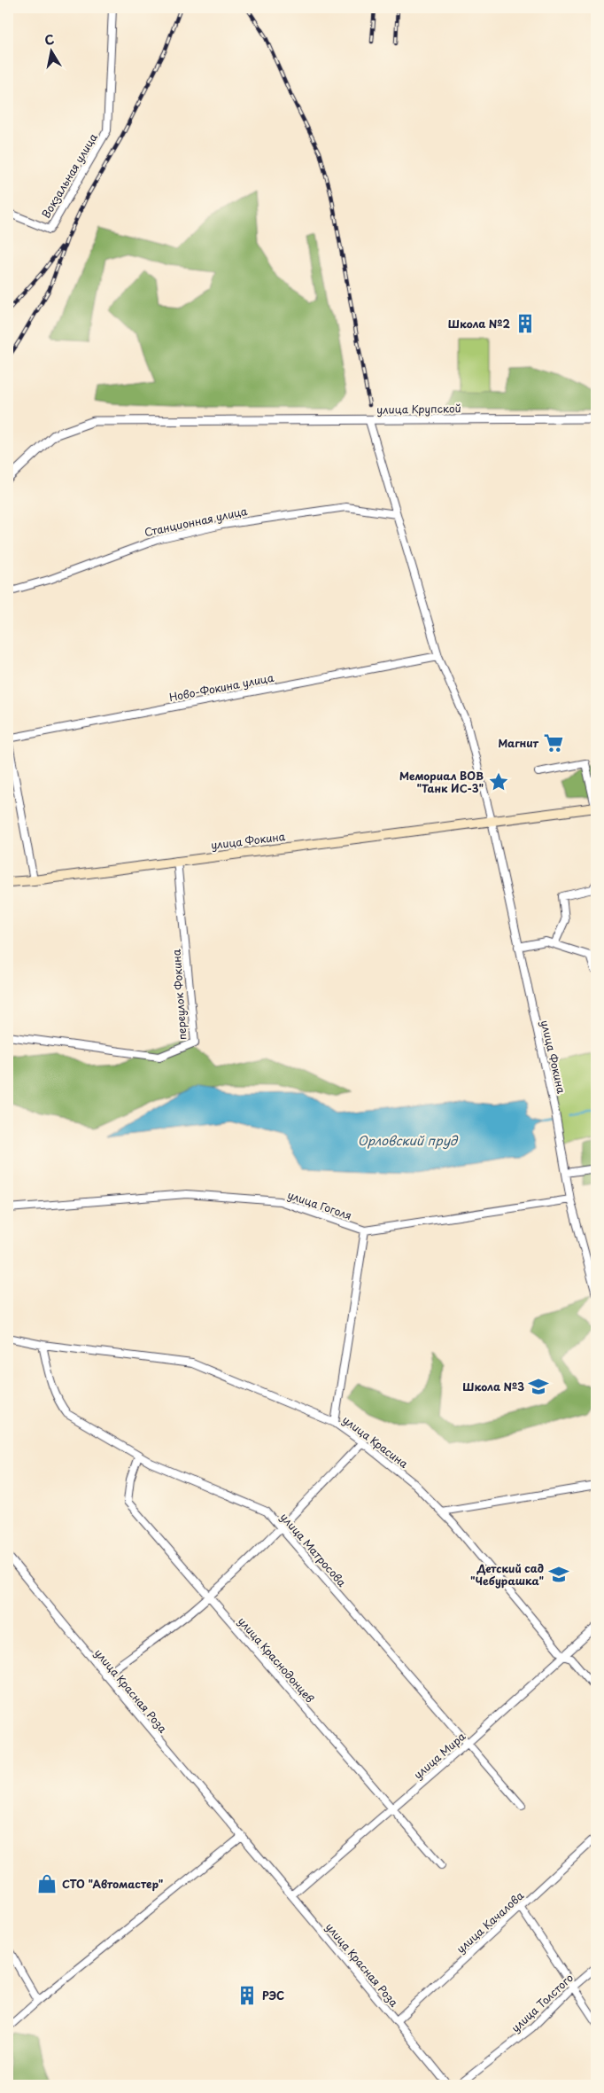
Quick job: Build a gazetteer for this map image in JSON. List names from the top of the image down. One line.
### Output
{"streets":{"main road":["улица Фокина"],"street":["Вокзальная улица","улица Крупской","Станционная улица","Ново-Фокина улица","переулок Фокина","улица Гоголя","улица Красина","улица Матросова","улица Краснодонцев","улица Красная Роза","улица Мира","улица Качалова","улица Толстого"]},"crossings":[["улица Фокина","переулок Фокина"],["улица Фокина","улица Гоголя"],["улица Красина","улица Матросова"],["улица Красина","улица Мира"],["улица Матросова","улица Краснодонцев"],["улица Матросова","улица Мира"],["улица Краснодонцев","улица Мира"],["улица Красная Роза","улица Мира"],["улица Красная Роза","улица Качалова"]],"water":["Орловский пруд"],"places":{"building":["Школа №2","РЭС"],"supermarket":["Магнит"],"place":["Мемориал ВОВ \"Танк ИС-3\""],"school or university":["Школа №3","Детский сад \"Чебурашка\""],"shop":["СТО \"Автомастер\""]},"north":"top"}
